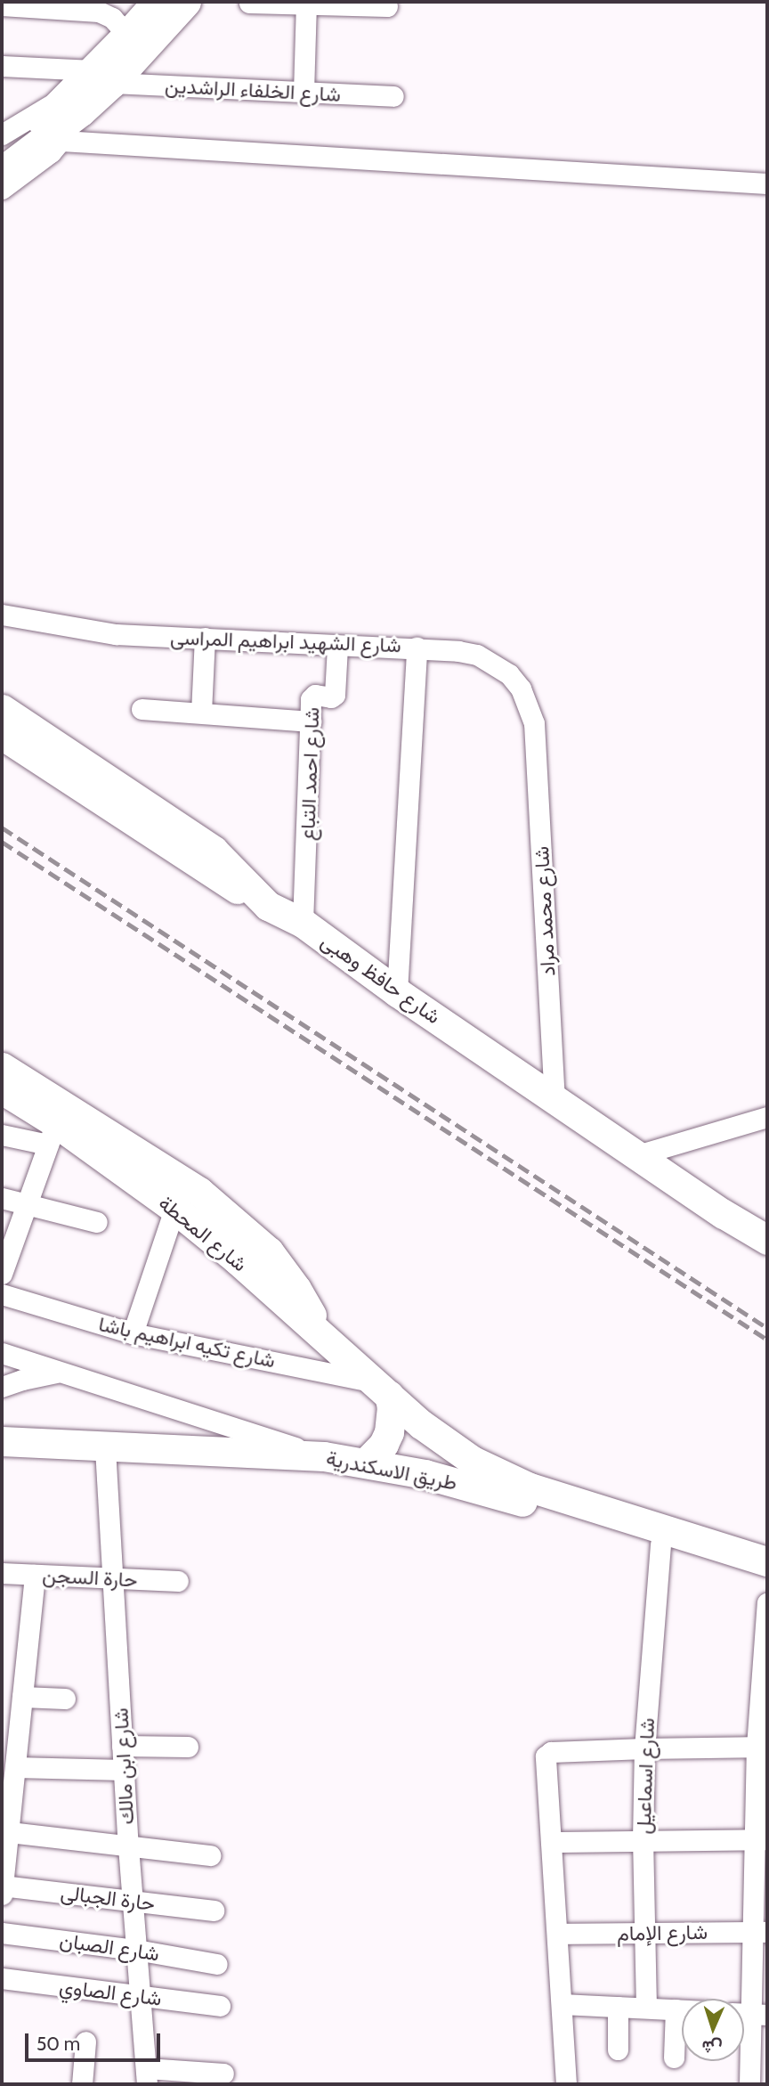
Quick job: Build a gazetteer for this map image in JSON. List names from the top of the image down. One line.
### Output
{"streets":{"main road":["شارع حافظ وهبى","شارع المحطة","طريق الاسكندرية"],"street":["شارع الخلفاء الراشدين","شارع الشهيد ابراهيم المراسى","شارع احمد التباع","شارع محمد مراد","شارع تكيه ابراهيم باشا","حارة السجن","شارع ابن مالك","شارع اسماعيل","حارة الجبالى","شارع الإمام","شارع الصبان","شارع الصاوي"]},"crossings":[["شارع الشهيد ابراهيم المراسى","شارع احمد التباع"],["شارع الشهيد ابراهيم المراسى","شارع محمد مراد"],["شارع احمد التباع","شارع حافظ وهبى"],["شارع محمد مراد","شارع حافظ وهبى"],["شارع المحطة","شارع تكيه ابراهيم باشا"],["شارع المحطة","طريق الاسكندرية"],["شارع تكيه ابراهيم باشا","طريق الاسكندرية"],["طريق الاسكندرية","شارع ابن مالك"],["طريق الاسكندرية","شارع اسماعيل"],["حارة السجن","شارع ابن مالك"],["شارع ابن مالك","حارة الجبالى"],["شارع ابن مالك","شارع الصبان"],["شارع ابن مالك","شارع الصاوي"],["شارع اسماعيل","شارع الإمام"]],"scale_bar":"50 m","north":"bottom"}
